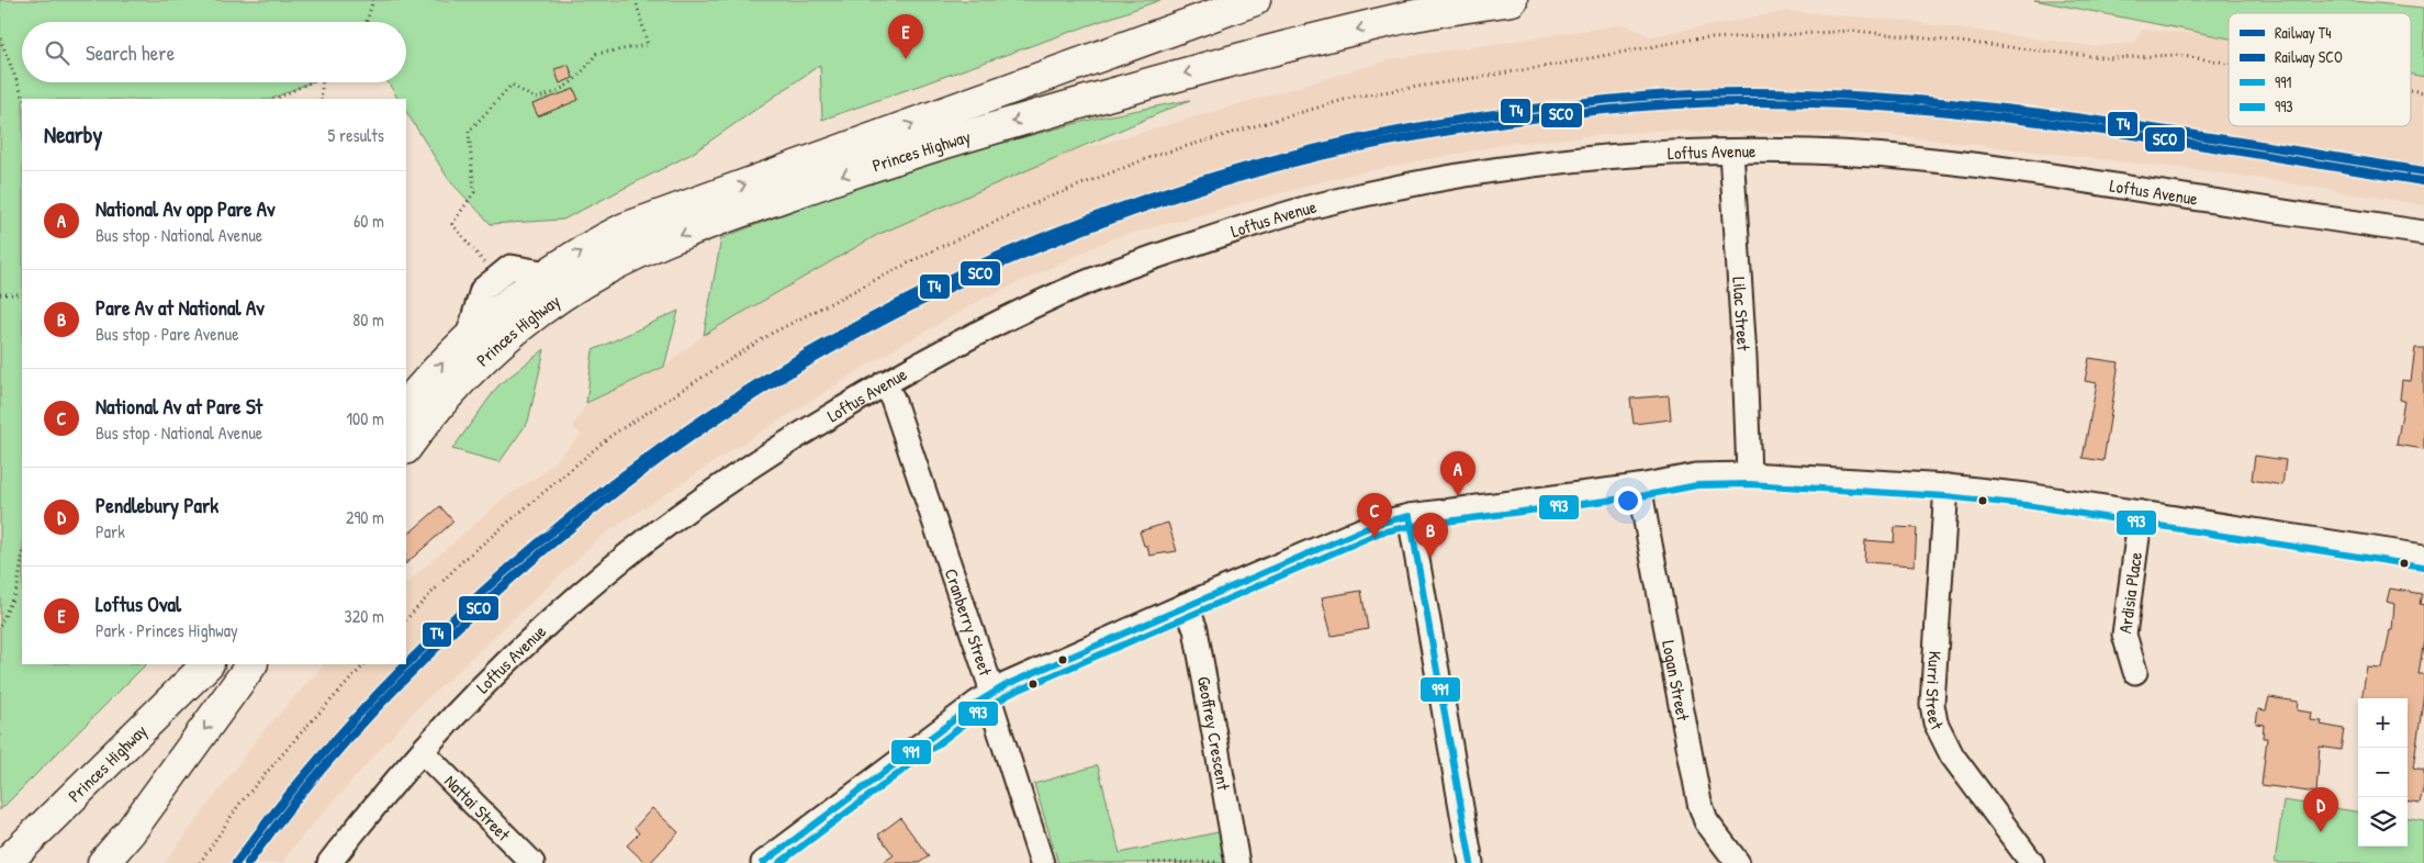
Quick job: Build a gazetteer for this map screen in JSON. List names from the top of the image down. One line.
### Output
{"streets":{"highway":["Princes Highway"],"street":["Loftus Avenue","Lilac Street","Ardisia Place","Cranberry Street","Logan Street","Kurri Street","Geoffrey Crescent","Nattai Street"]},"crossings":[["Loftus Avenue","Lilac Street"],["Loftus Avenue","Cranberry Street"],["Loftus Avenue","Nattai Street"]],"lines":["rail line T4","rail line SCO","transit line 993","transit line 991"],"legend":["Railway T4","Railway SCO","991","993"],"page":{"pins":["E","A","C","B","D"],"search":"Search here","heading":["Nearby","5 results"],"list":[{"mark":"A","name":"National Av opp Pare Av","note":"Bus stop · National Avenue","value":"60 m"},{"mark":"B","name":"Pare Av at National Av","note":"Bus stop · Pare Avenue","value":"80 m"},{"mark":"C","name":"National Av at Pare St","note":"Bus stop · National Avenue","value":"100 m"},{"mark":"D","name":"Pendlebury Park","note":"Park","value":"290 m"},{"mark":"E","name":"Loftus Oval","note":"Park · Princes Highway","value":"320 m"}],"map_buttons":["+","−"]}}
